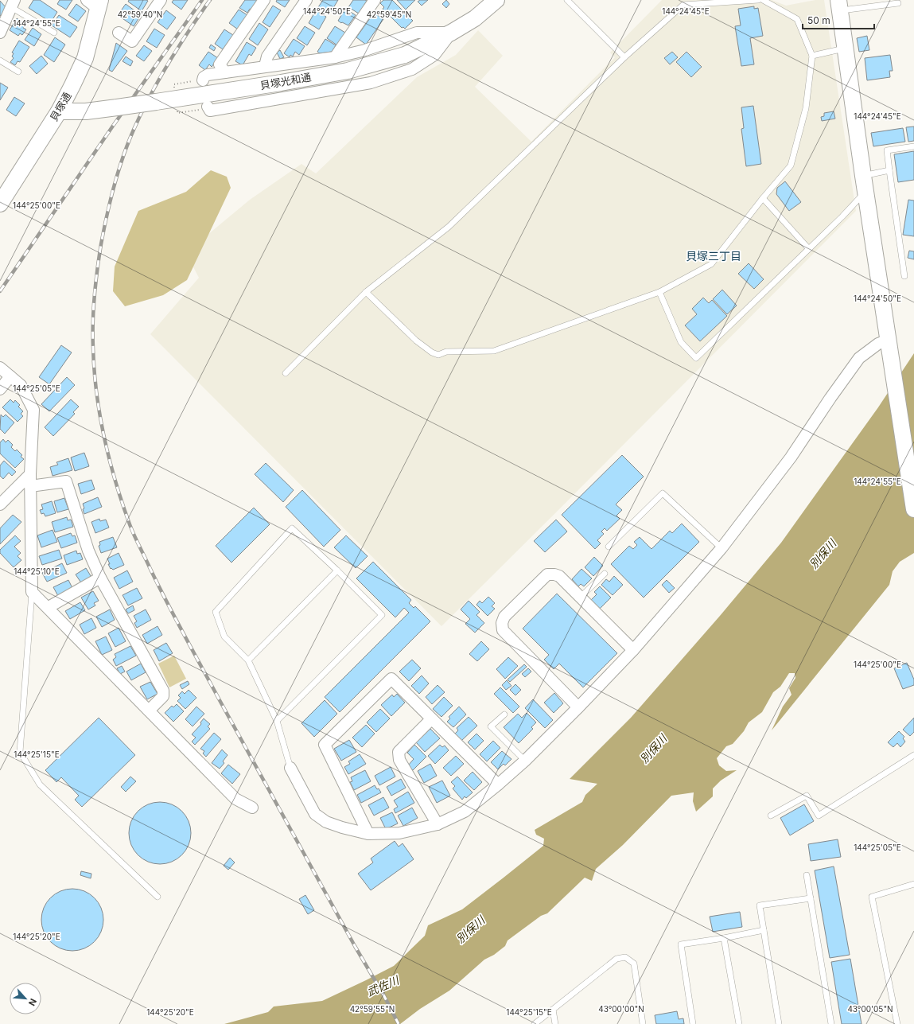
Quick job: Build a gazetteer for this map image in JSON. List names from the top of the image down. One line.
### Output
{"streets":{"street":["貝塚光和通","貝塚通"]},"crossings":[["貝塚光和通","貝塚通"]],"districts":["貝塚三丁目"],"water":["別保川","武佐川"],"scale_bar":"50 m","north":"bottom right","coordinates":["144°24'50\"E","144°24'45\"E","42°59'40\"N","42°59'45\"N","144°24'55\"E","144°25'00\"E","144°25'05\"E","144°25'10\"E","144°25'15\"E","144°25'20\"E","42°59'55\"N","43°00'00\"N","43°00'05\"N"]}
